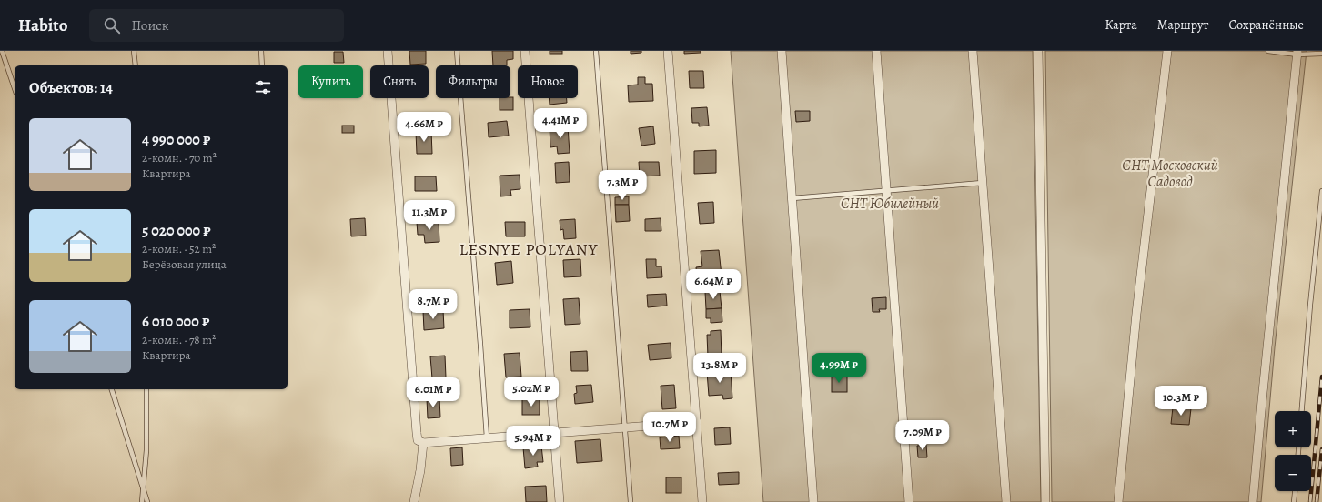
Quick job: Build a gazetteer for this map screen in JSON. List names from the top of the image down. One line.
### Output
{"districts":["LESNYE POLYANY"],"parks":["СНТ Московский Садовод","СНТ Юбилейный"],"page":{"header":"Habito","search":"Поиск","nav":["Карта","Маршрут","Сохранённые"],"chip":["Купить","Снять","Фильтры","Новое"],"heading":"Объектов: 14","price":["4.41M ₽","4.66M ₽","7.3M ₽","11.3M ₽","6.64M ₽","8.7M ₽","13.8M ₽","4.99M ₽","5.02M ₽","6.01M ₽","10.3M ₽","10.7M ₽","7.09M ₽","5.94M ₽"],"list":[{"name":"4 990 000 ₽","note":"2-комн. · 70 m² · Квартира"},{"name":"5 020 000 ₽","note":"2-комн. · 52 m² · Берёзовая улица"},{"name":"6 010 000 ₽","note":"2-комн. · 78 m² · Квартира"}],"map_buttons":["+","−"]}}
